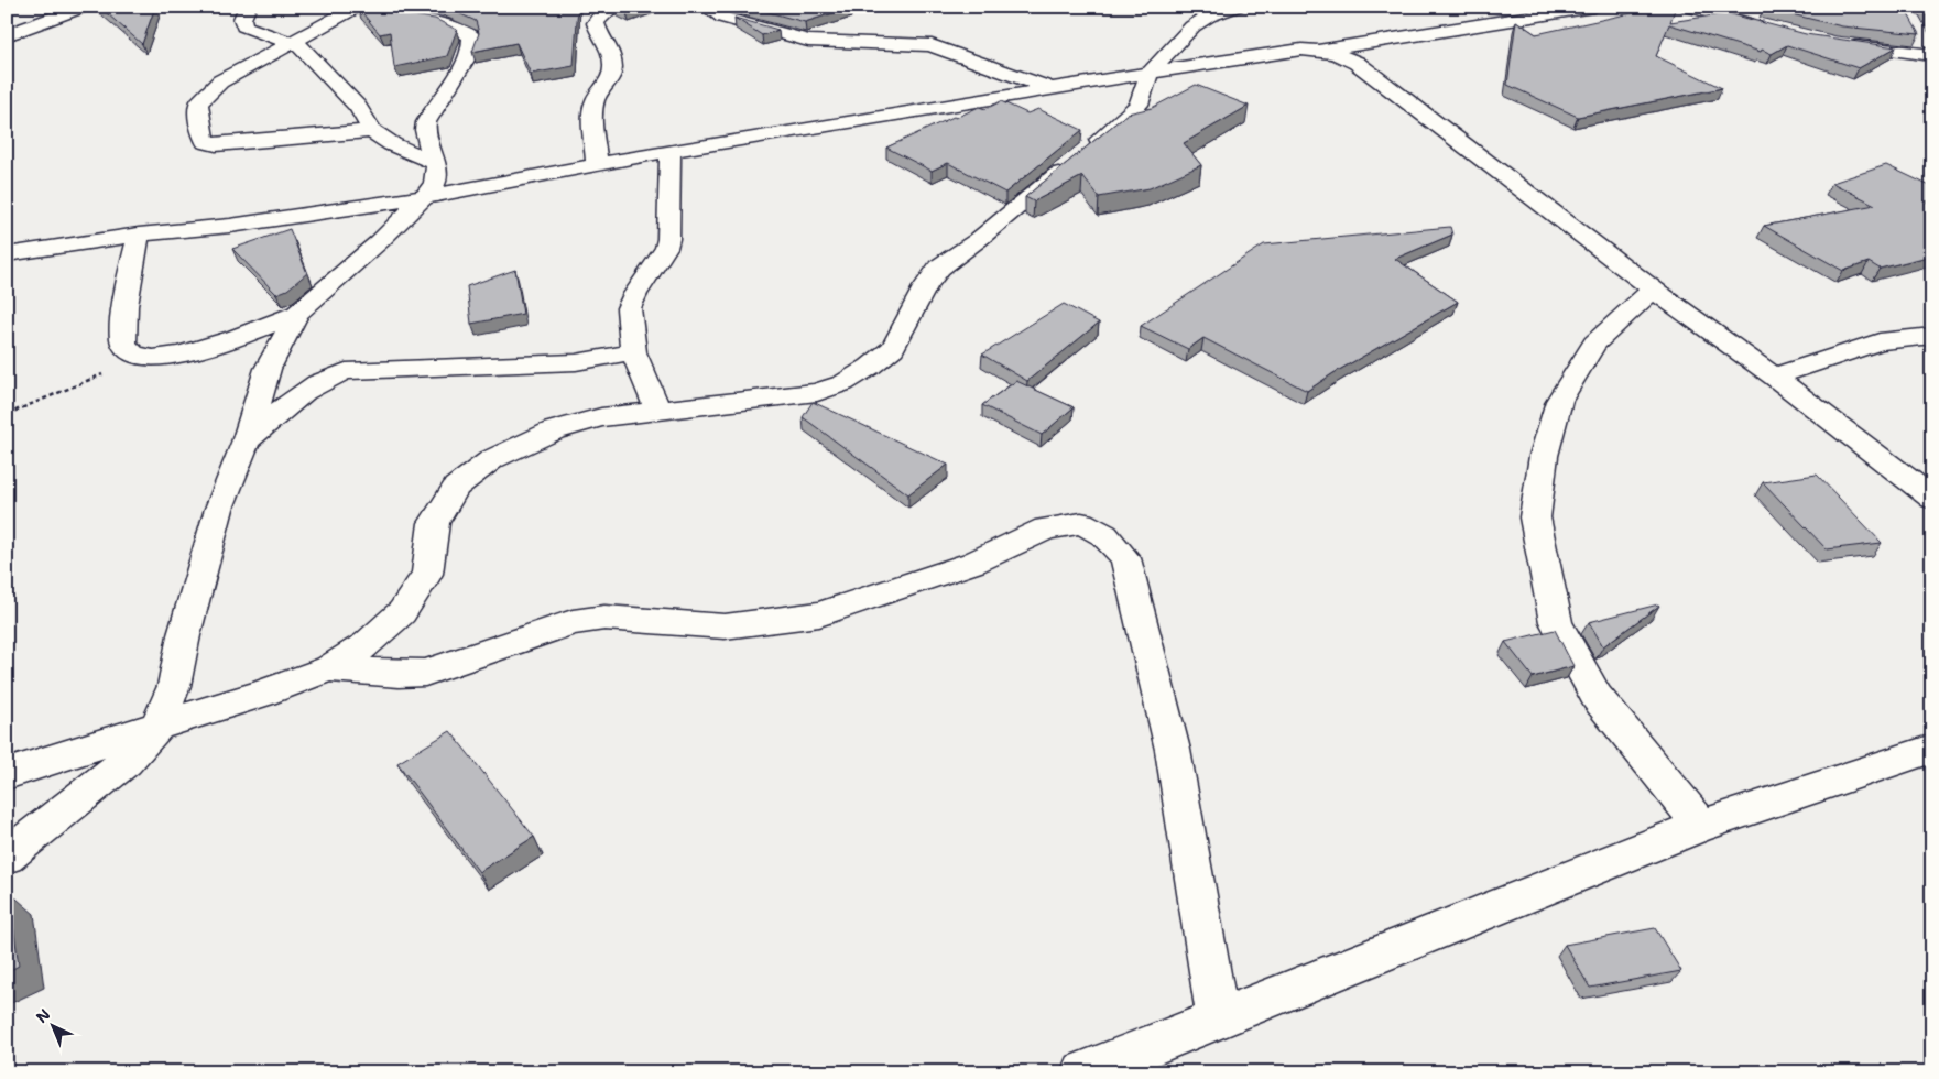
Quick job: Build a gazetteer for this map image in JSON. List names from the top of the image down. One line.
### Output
{"north":"top left"}
